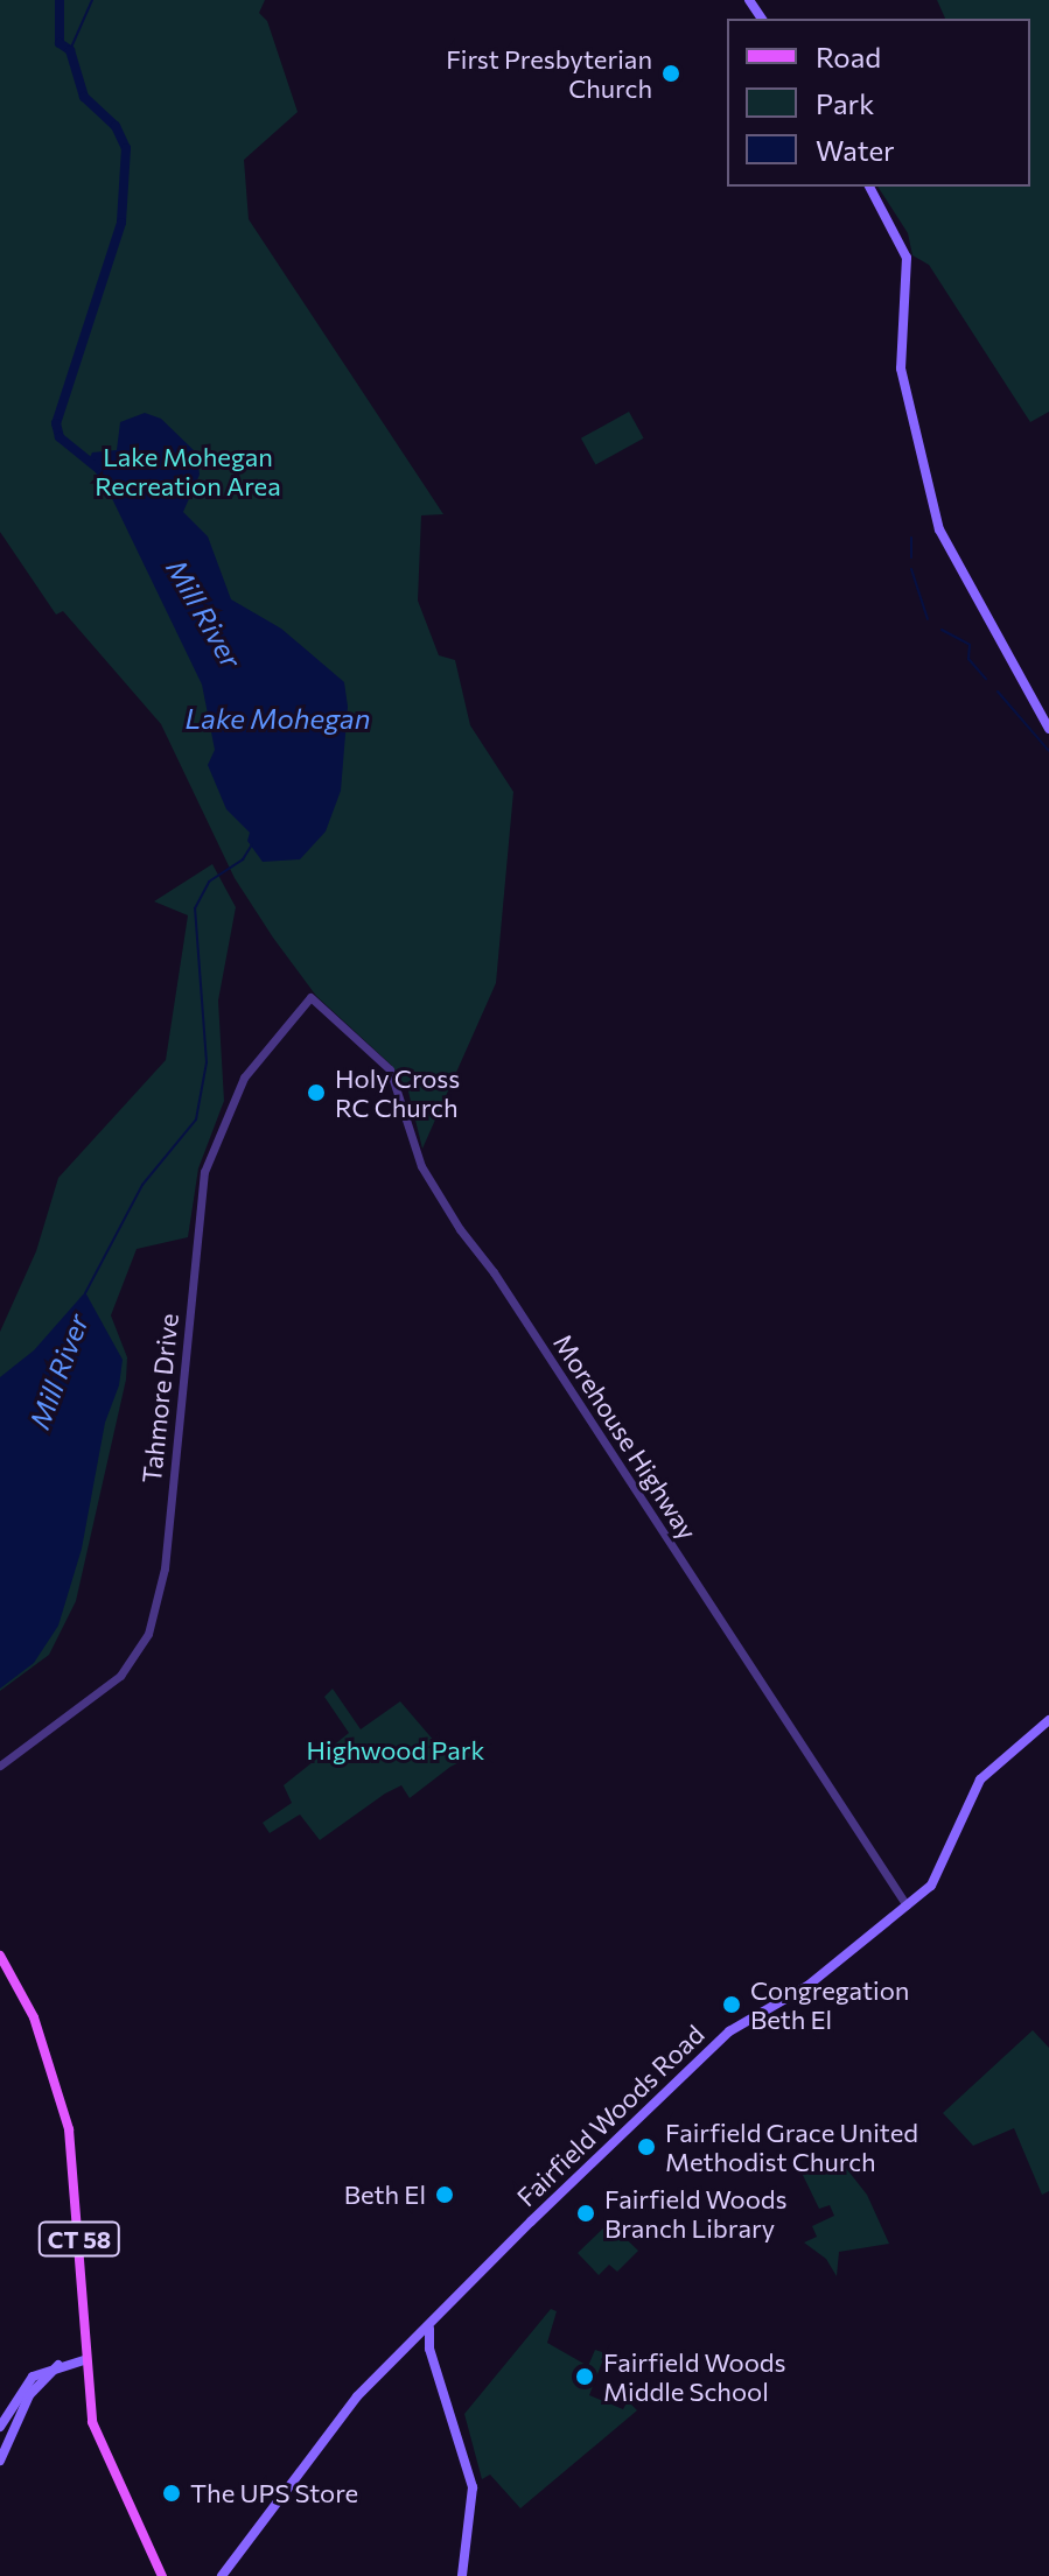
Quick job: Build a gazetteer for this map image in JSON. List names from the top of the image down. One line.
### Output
{"streets":{"main road":["Fairfield Woods Road","CT 58"],"street":["Tahmore Drive","Morehouse Highway"]},"crossings":[["Tahmore Drive","Morehouse Highway"],["Morehouse Highway","Fairfield Woods Road"]],"water":["Mill River","Lake Mohegan"],"parks":["Lake Mohegan Recreation Area","Highwood Park"],"places":["First Presbyterian Church","Holy Cross RC Church","Congregation Beth El","Fairfield Grace United Methodist Church","Beth El","Fairfield Woods Branch Library","Fairfield Woods Middle School","The UPS Store"],"legend":["Road","Park","Water"]}
